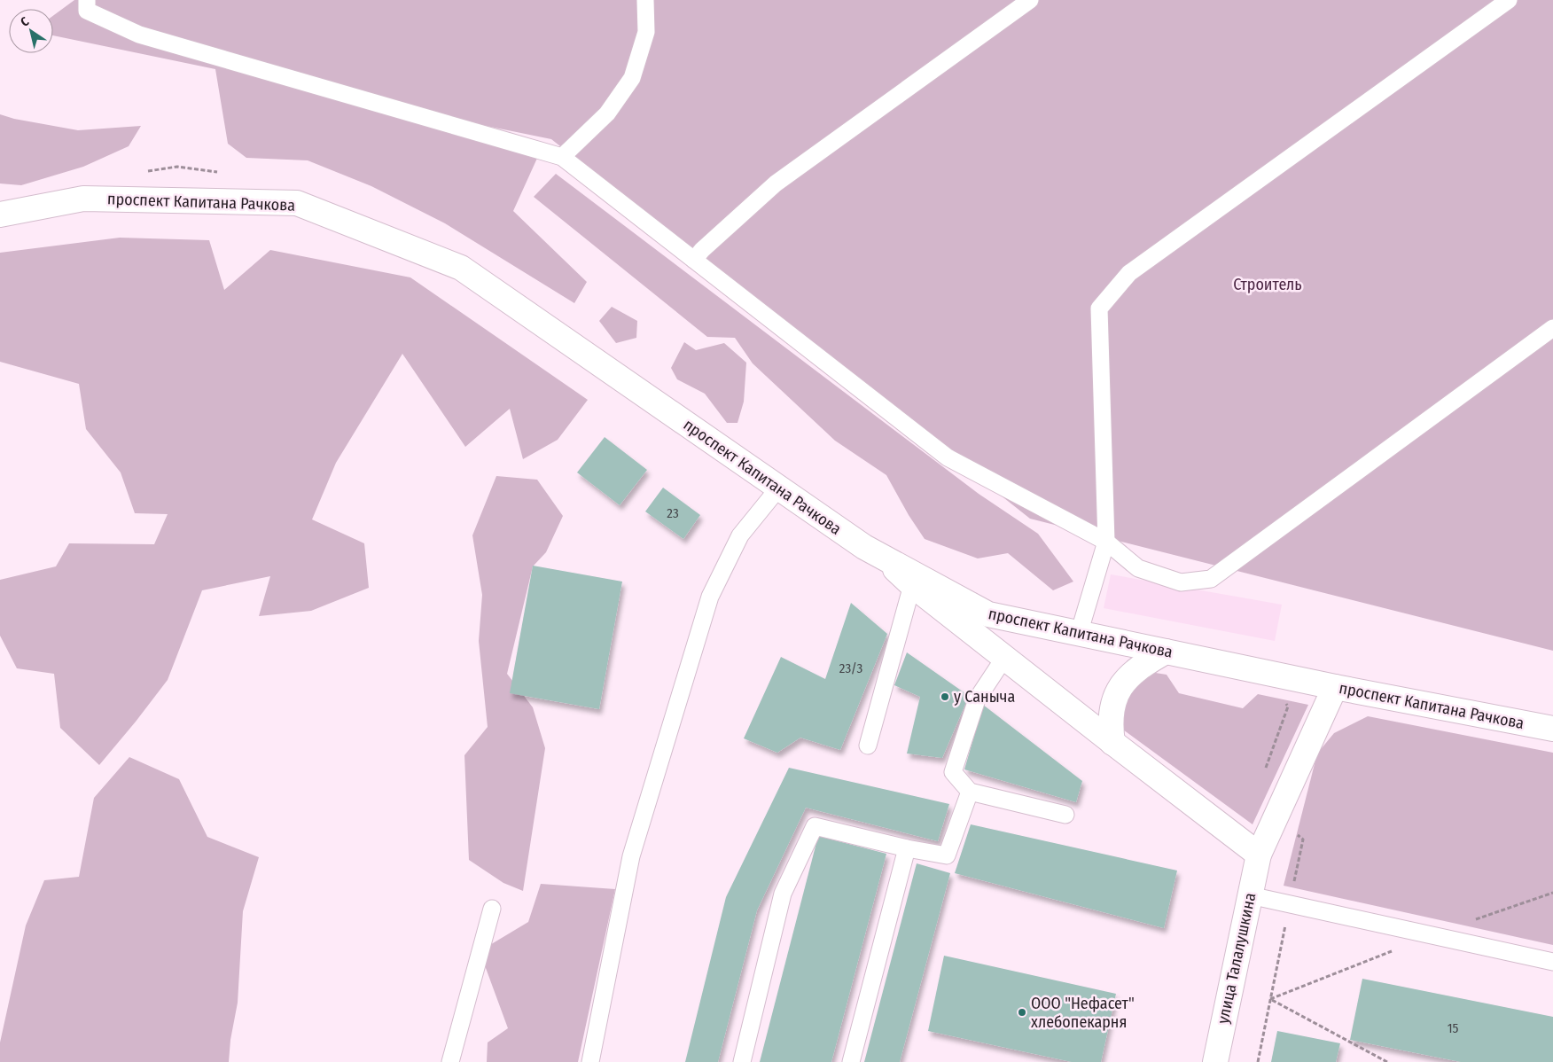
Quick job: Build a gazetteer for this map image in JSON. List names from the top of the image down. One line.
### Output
{"streets":{"street":["проспект Капитана Рачкова","улица Талалушкина"]},"crossings":[["проспект Капитана Рачкова","улица Талалушкина"]],"parks":["Строитель"],"places":["у Саныча","ООО \"Нефасет\" хлебопекарня"],"house_numbers":["23","23/3","15"],"north":"top left"}
